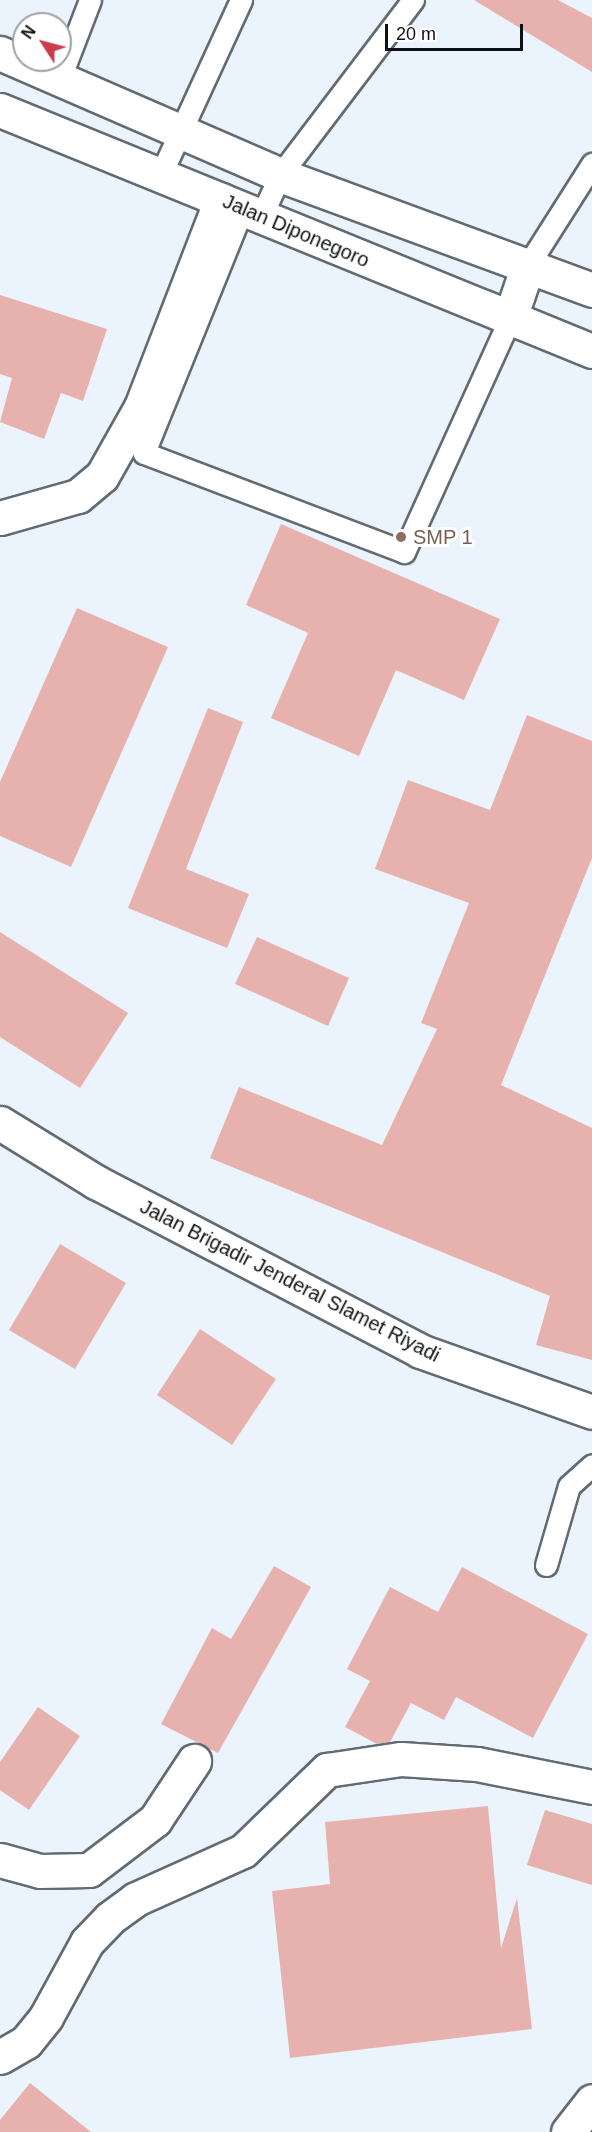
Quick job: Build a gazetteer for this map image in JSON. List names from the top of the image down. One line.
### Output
{"streets":{"main road":["Jalan Diponegoro","Jalan Brigadir Jenderal Slamet Riyadi"]},"places":["SMP 1"],"scale_bar":"20 m","north":"top left"}
